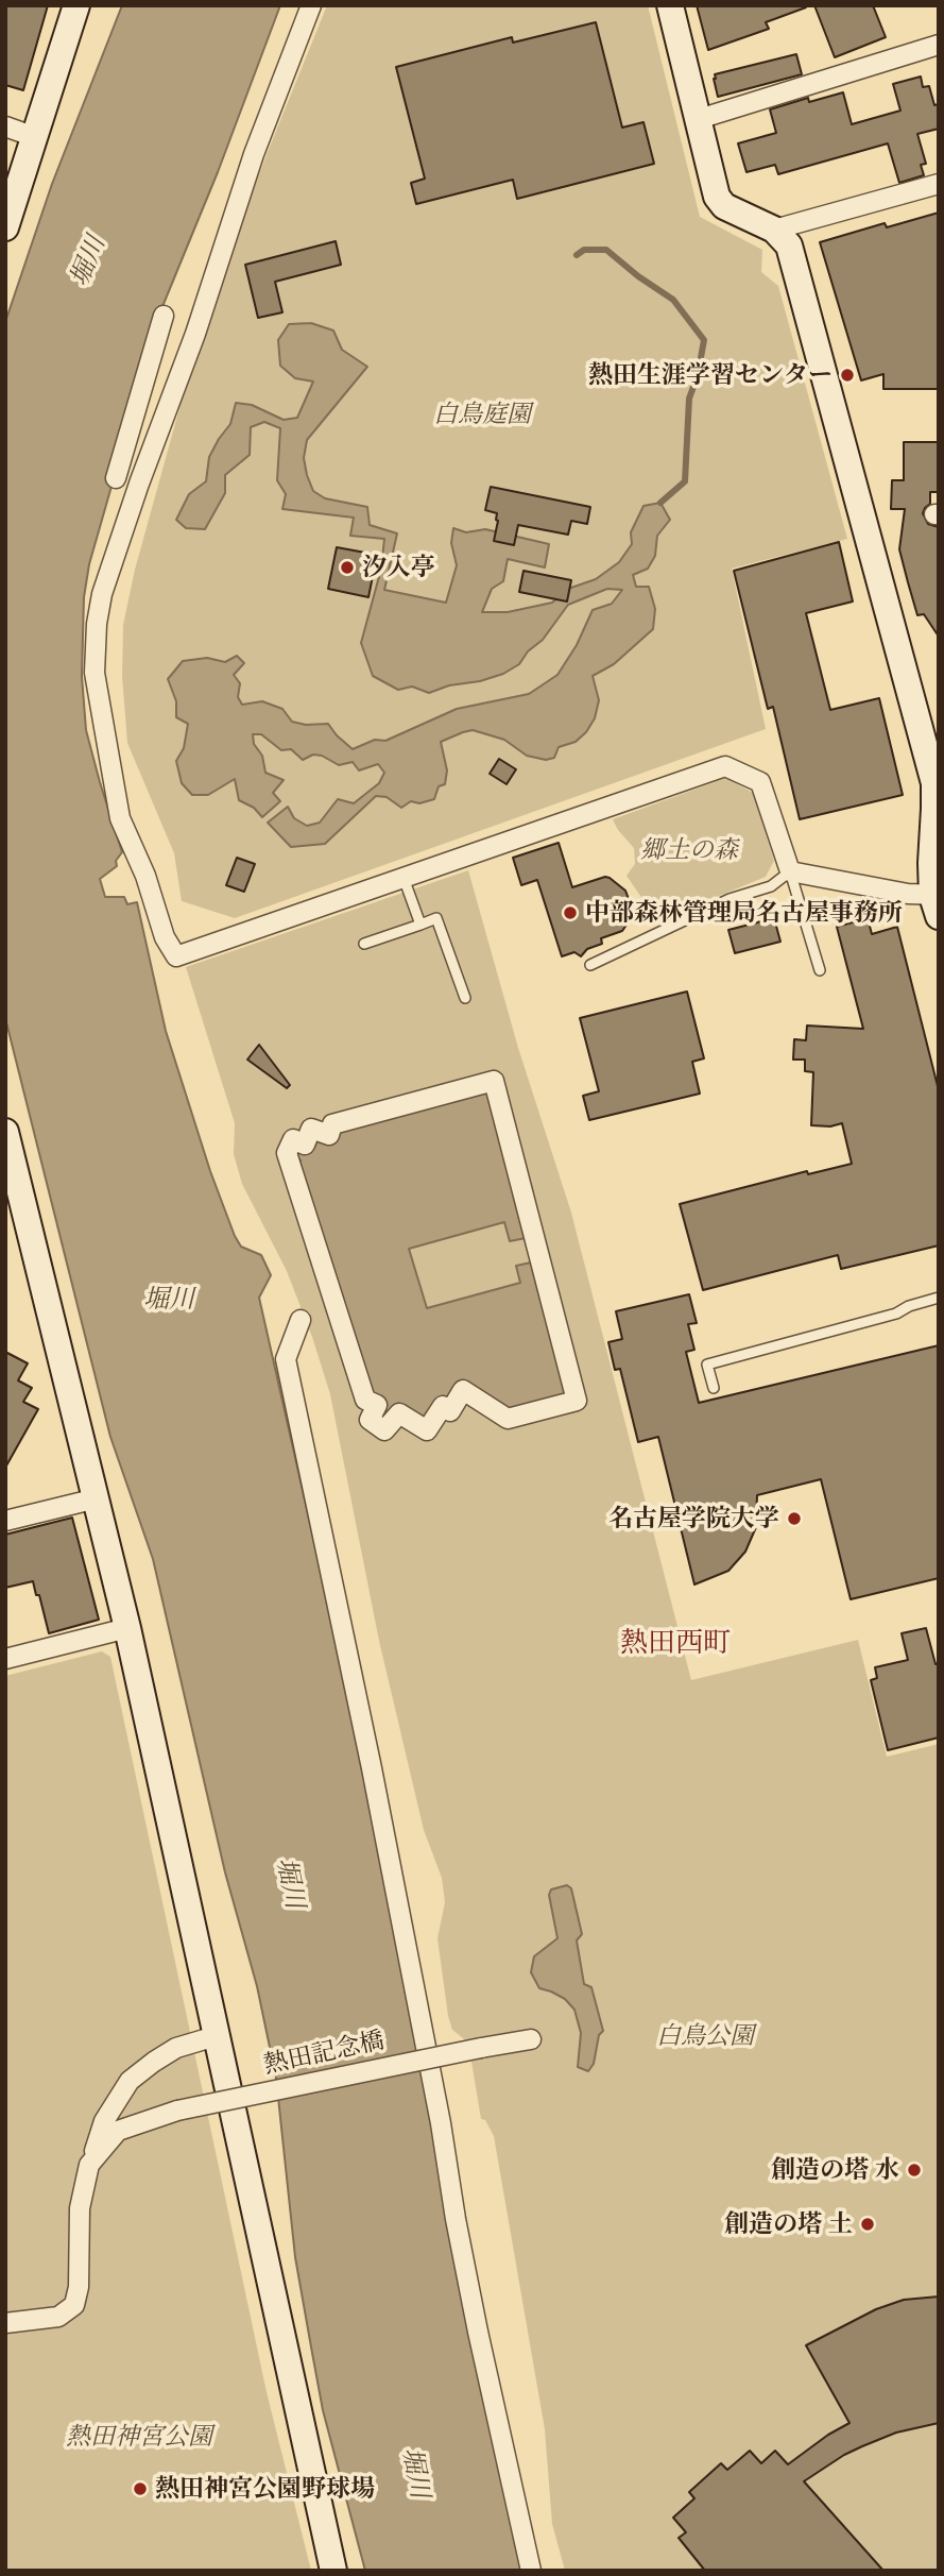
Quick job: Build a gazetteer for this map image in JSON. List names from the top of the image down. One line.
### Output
{"streets":{"street":["熱田記念橋"]},"districts":["熱田西町"],"water":["堀川"],"parks":["白鳥庭園","郷土の森","白鳥公園","熱田神宮公園"],"places":["熱田生涯学習センター","汐入亭","中部森林管理局名古屋事務所","名古屋学院大学","創造の塔 水","創造の塔 土","熱田神宮公園野球場"]}
